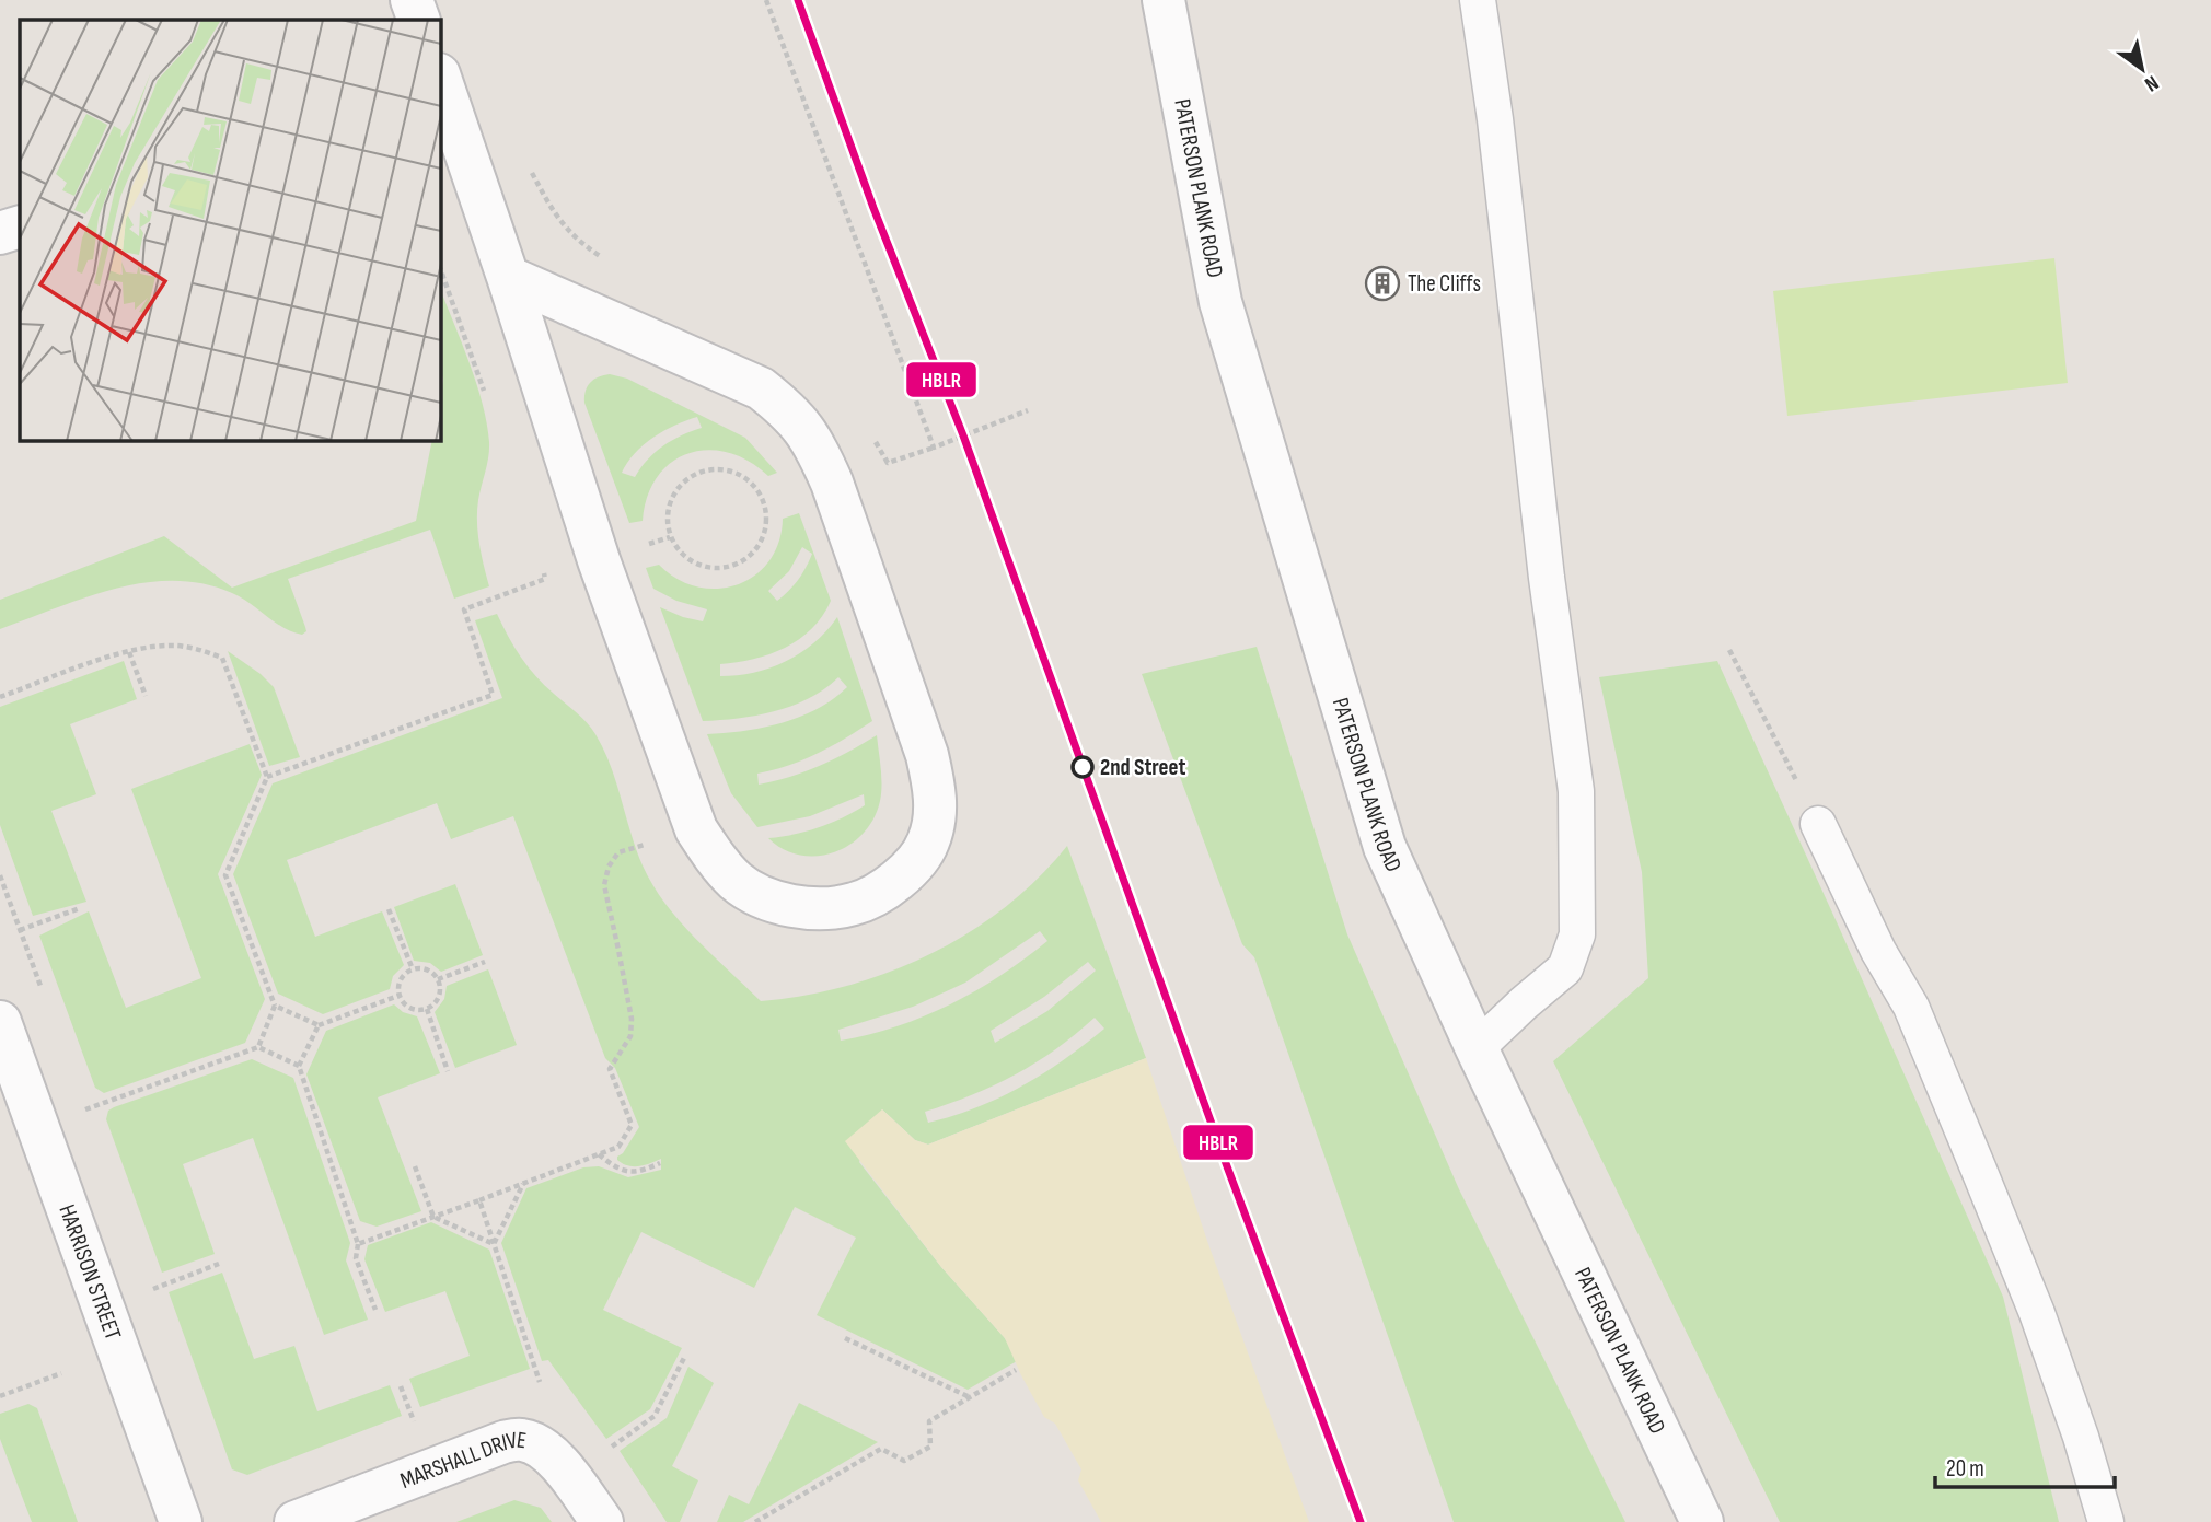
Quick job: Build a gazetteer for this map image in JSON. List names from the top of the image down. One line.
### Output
{"streets":{"street":["PATERSON PLANK ROAD","HARRISON STREET","MARSHALL DRIVE"]},"places":{"building":["The Cliffs"],"other":["2nd Street"]},"lines":["transit line HBLR"],"scale_bar":"20 m","north":"bottom right"}
